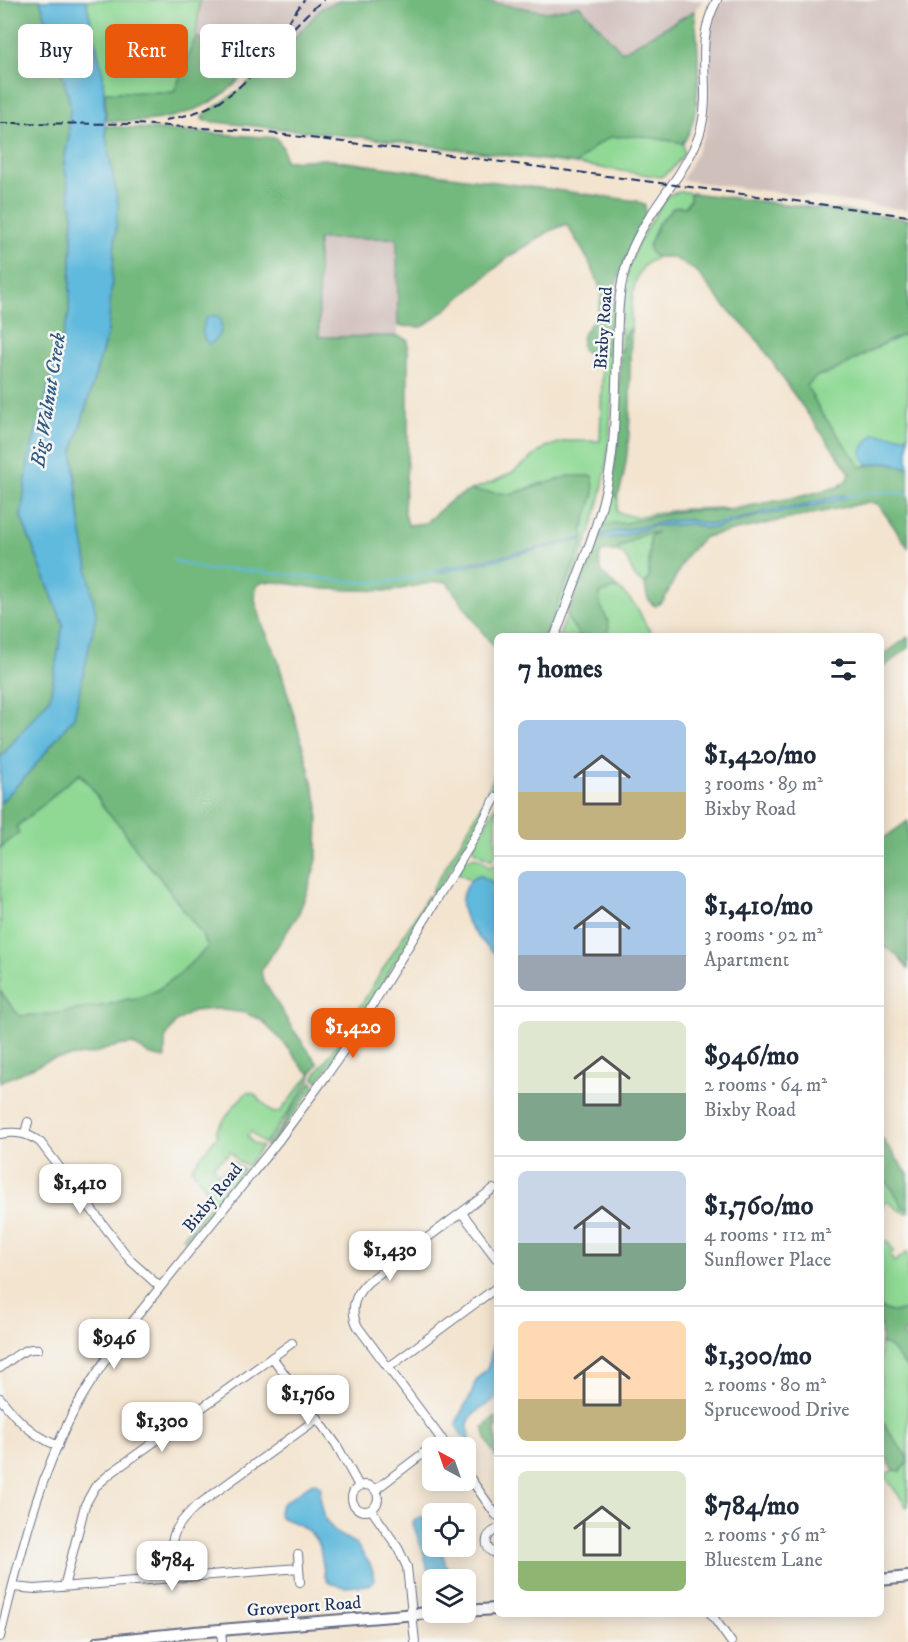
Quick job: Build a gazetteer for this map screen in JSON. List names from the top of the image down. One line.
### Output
{"streets":{"main road":["Groveport Road"],"street":["Bixby Road"]},"water":["Big Walnut Creek"],"north":"top left","page":{"chip":["Buy","Rent","Filters"],"heading":"7 homes","list":[{"name":"$1,420/mo","note":"3 rooms · 89 m² · Bixby Road"},{"name":"$1,410/mo","note":"3 rooms · 92 m² · Apartment"},{"name":"$946/mo","note":"2 rooms · 64 m² · Bixby Road"},{"name":"$1,760/mo","note":"4 rooms · 112 m² · Sunflower Place"},{"name":"$1,300/mo","note":"2 rooms · 80 m² · Sprucewood Drive"},{"name":"$784/mo","note":"2 rooms · 56 m² · Bluestem Lane"}],"price":["$1,420","$1,410","$1,430","$946","$1,760","$1,300","$784"]}}
